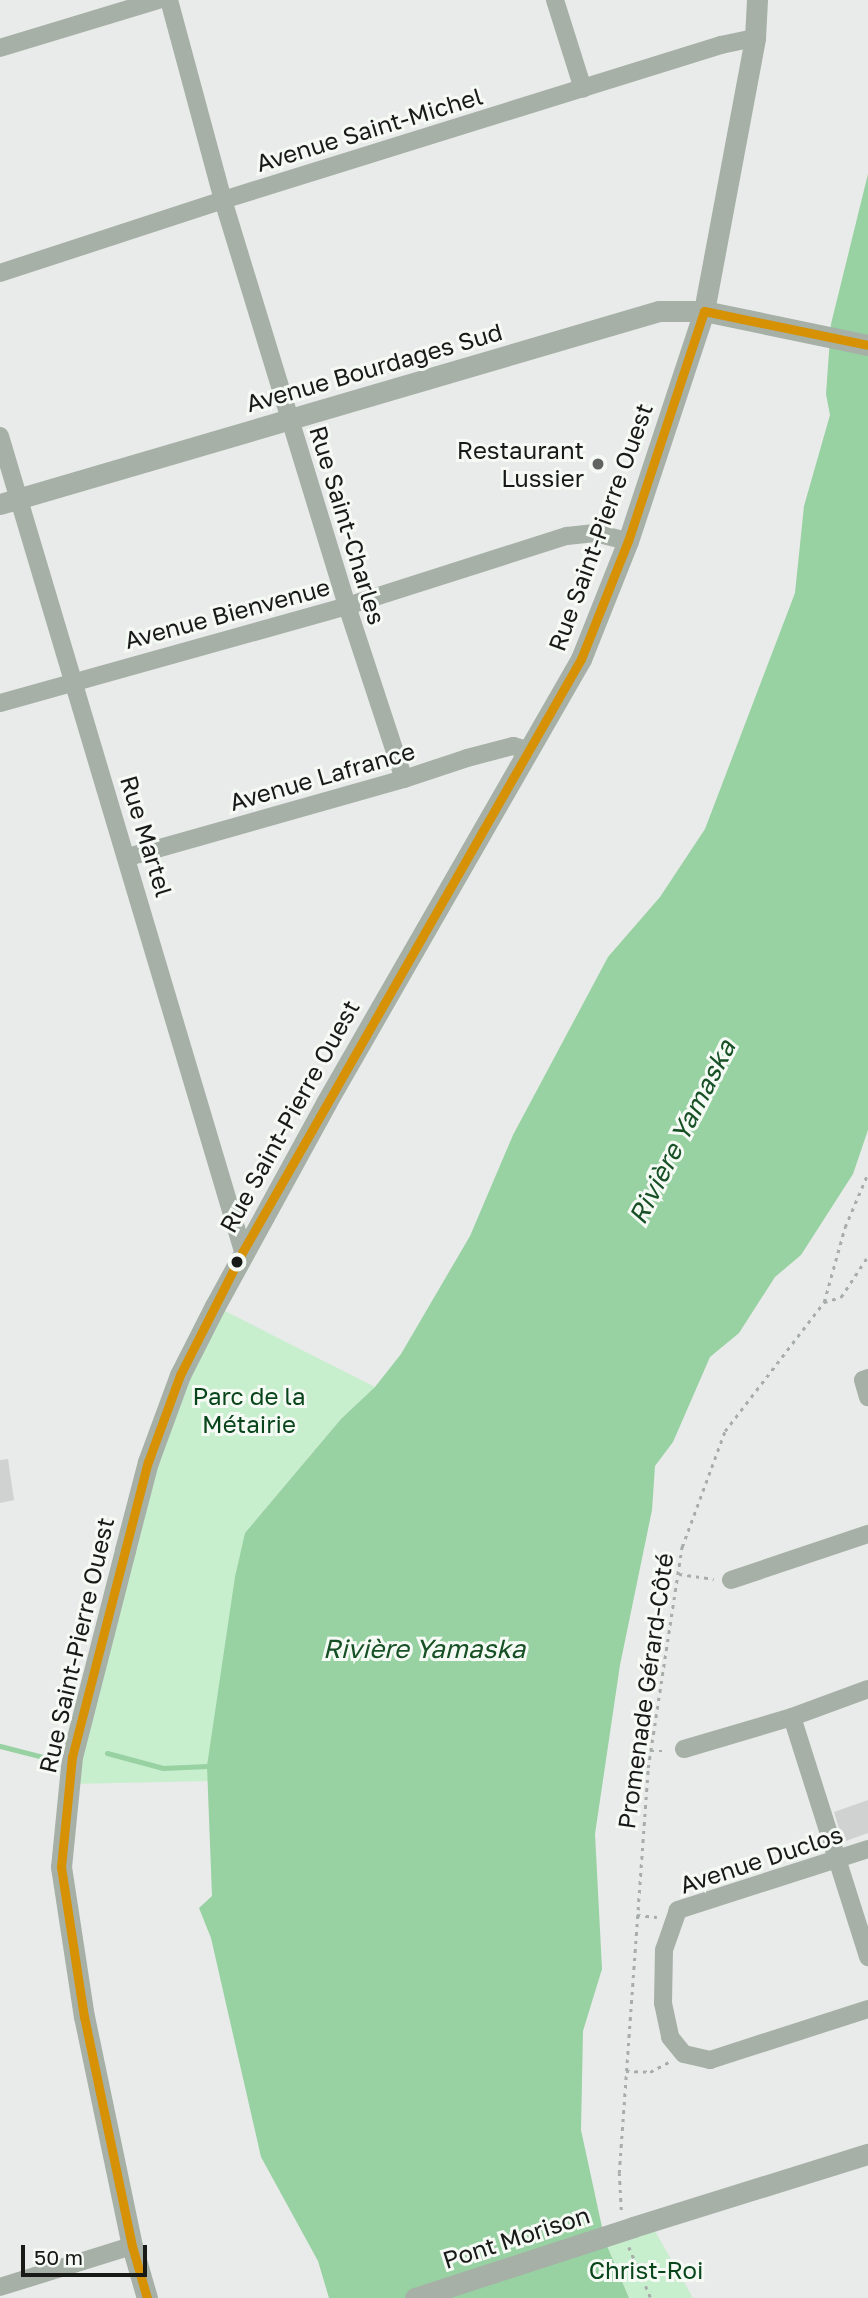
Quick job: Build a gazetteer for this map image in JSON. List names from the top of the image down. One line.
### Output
{"streets":{"street":["Avenue Saint-Michel","Avenue Bourdages Sud","Rue Saint-Charles","Rue Saint-Pierre Ouest","Avenue Bienvenue","Avenue Lafrance","Rue Martel","Avenue Duclos","Pont Morison"],"path":["Promenade Gérard-Côté"]},"crossings":[["Avenue Saint-Michel","Rue Saint-Charles"],["Avenue Saint-Michel","Rue Saint-Pierre Ouest"],["Avenue Bourdages Sud","Rue Saint-Charles"],["Avenue Bourdages Sud","Rue Saint-Pierre Ouest"],["Avenue Bourdages Sud","Rue Martel"],["Rue Saint-Charles","Avenue Bienvenue"],["Rue Saint-Charles","Avenue Lafrance"],["Rue Saint-Pierre Ouest","Avenue Bienvenue"],["Rue Saint-Pierre Ouest","Avenue Lafrance"],["Rue Saint-Pierre Ouest","Rue Martel"],["Avenue Bienvenue","Rue Martel"],["Avenue Lafrance","Rue Martel"],["Promenade Gérard-Côté","Pont Morison"]],"water":["Rivière Yamaska"],"parks":["Parc de la Métairie","Christ-Roi"],"places":["Restaurant Lussier"],"scale_bar":"50 m"}
